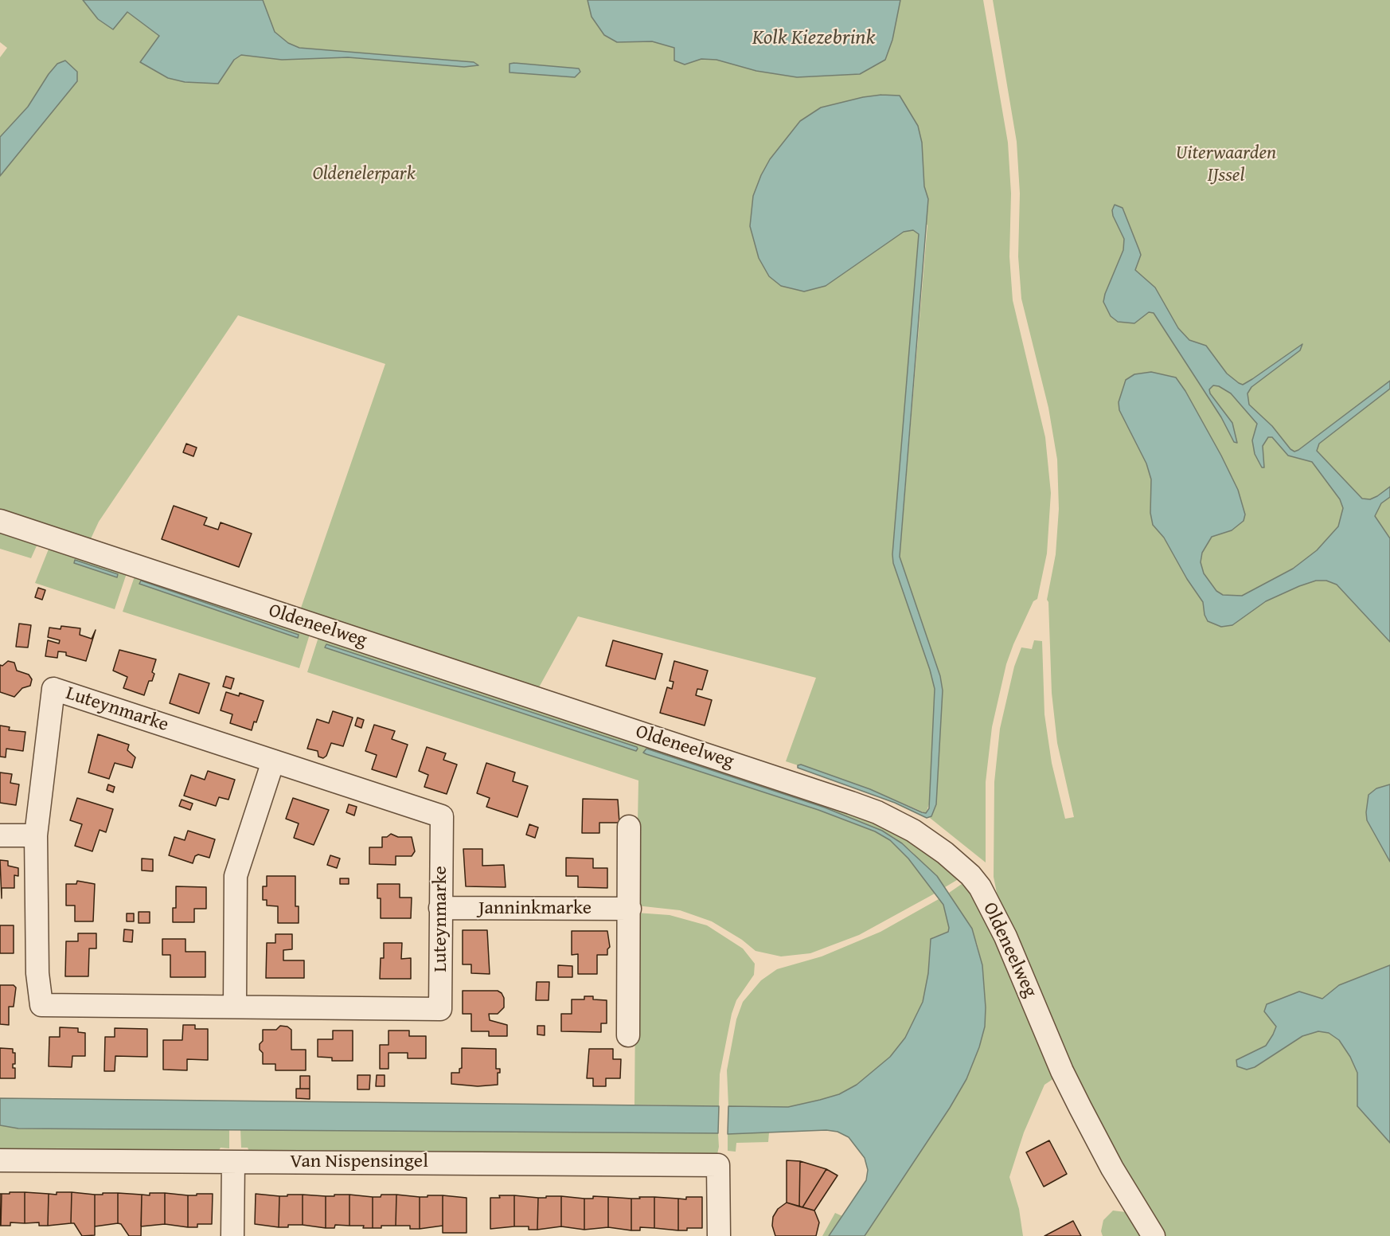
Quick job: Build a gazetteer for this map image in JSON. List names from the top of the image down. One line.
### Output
{"streets":{"street":["Oldeneelweg","Luteynmarke","Janninkmarke","Van Nispensingel"]},"crossings":[["Luteynmarke","Janninkmarke"]],"water":["Kolk Kiezebrink"],"parks":["Uiterwaarden IJssel","Oldenelerpark"]}
